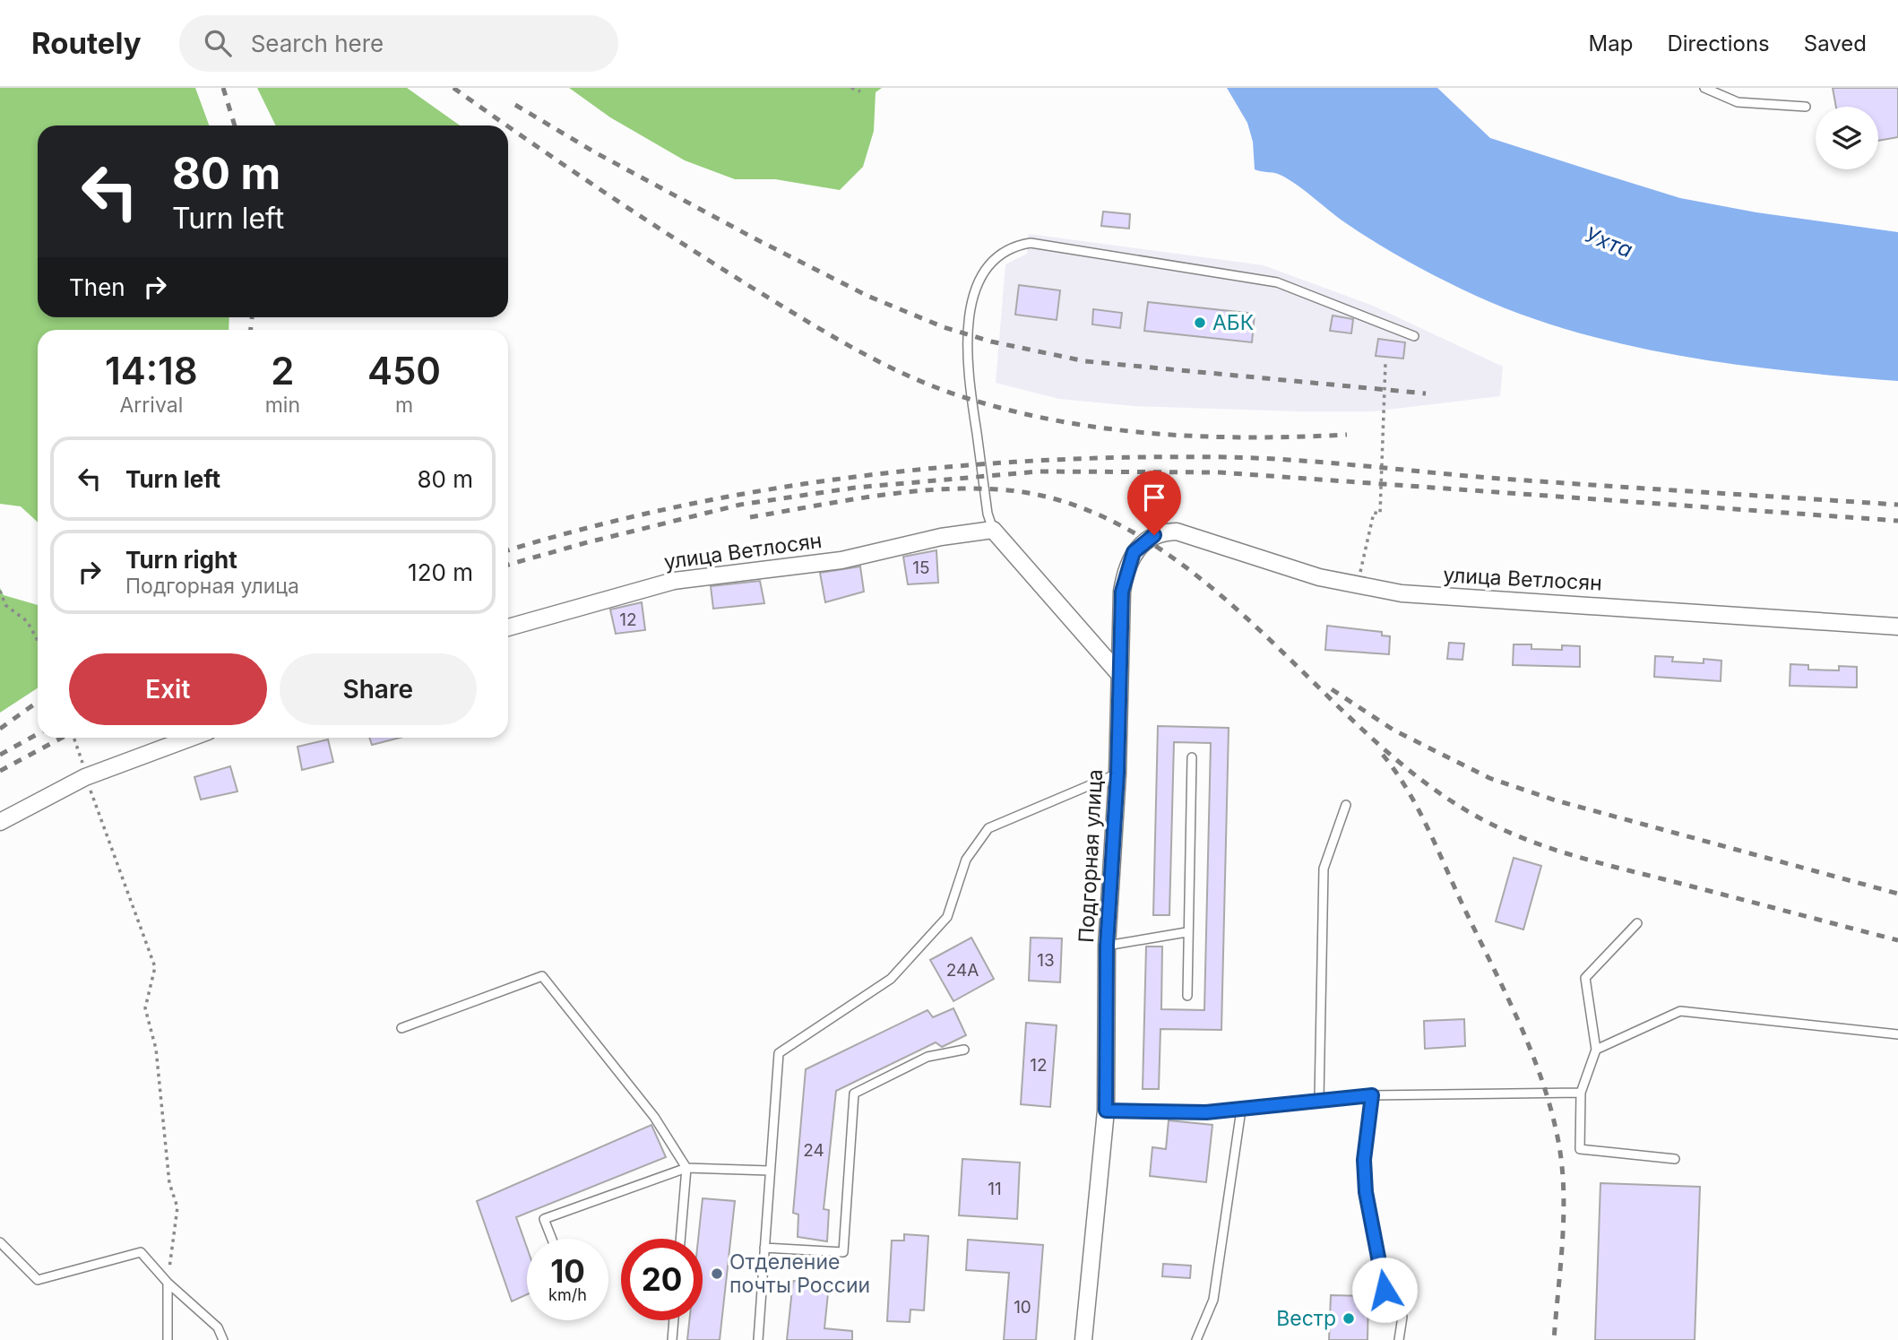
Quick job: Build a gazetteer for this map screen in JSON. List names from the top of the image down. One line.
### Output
{"streets":{"street":["улица Ветлосян","Подгорная улица"]},"crossings":[["улица Ветлосян","Подгорная улица"]],"water":["Ухта"],"places":["АБК","Отделение почты России","Вестр"],"house_numbers":["15","12","13","24А","12","24","11","10"],"page":{"header":"Routely","search":"Search here","nav":["Map","Directions","Saved"],"turn":["80 m","Turn left"],"then":"Then","eta":["14:18","Arrival","2","min","450","m"],"list":[{"name":"Turn left","value":"80 m"},{"name":"Turn right","note":"Подгорная улица","value":"120 m"}],"buttons":["Exit","Share"],"speed":"10 km/h","limit":"20"}}
